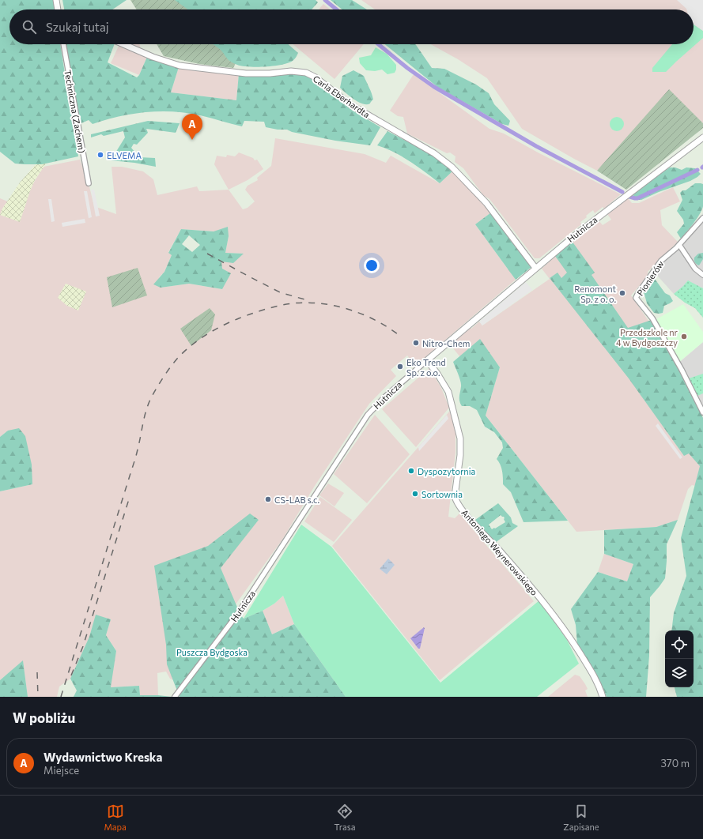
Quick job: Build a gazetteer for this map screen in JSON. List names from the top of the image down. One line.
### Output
{"streets":{"street":["Carla Eberhardta","Techniczna (Zachem)","Hutnicza","Pionierów","Antoniego Weynerowskiego"]},"crossings":[["Carla Eberhardta","Hutnicza"],["Hutnicza","Antoniego Weynerowskiego"]],"parks":["Puszcza Bydgoska"],"places":["ELVEMA","Renomont Sp. z o. o.","Przedszkole nr 4 w Bydgoszczy","Nitro-Chem","Eko Trend Sp. z o.o.","Dyspozytornia","Sortownia","CS-LAB s.c."],"page":{"search":"Szukaj tutaj","pins":"A","heading":"W pobliżu","list":[{"mark":"A","name":"Wydawnictwo Kreska","note":"Miejsce","value":"370 m"}],"nav":["Mapa","Trasa","Zapisane"]}}
